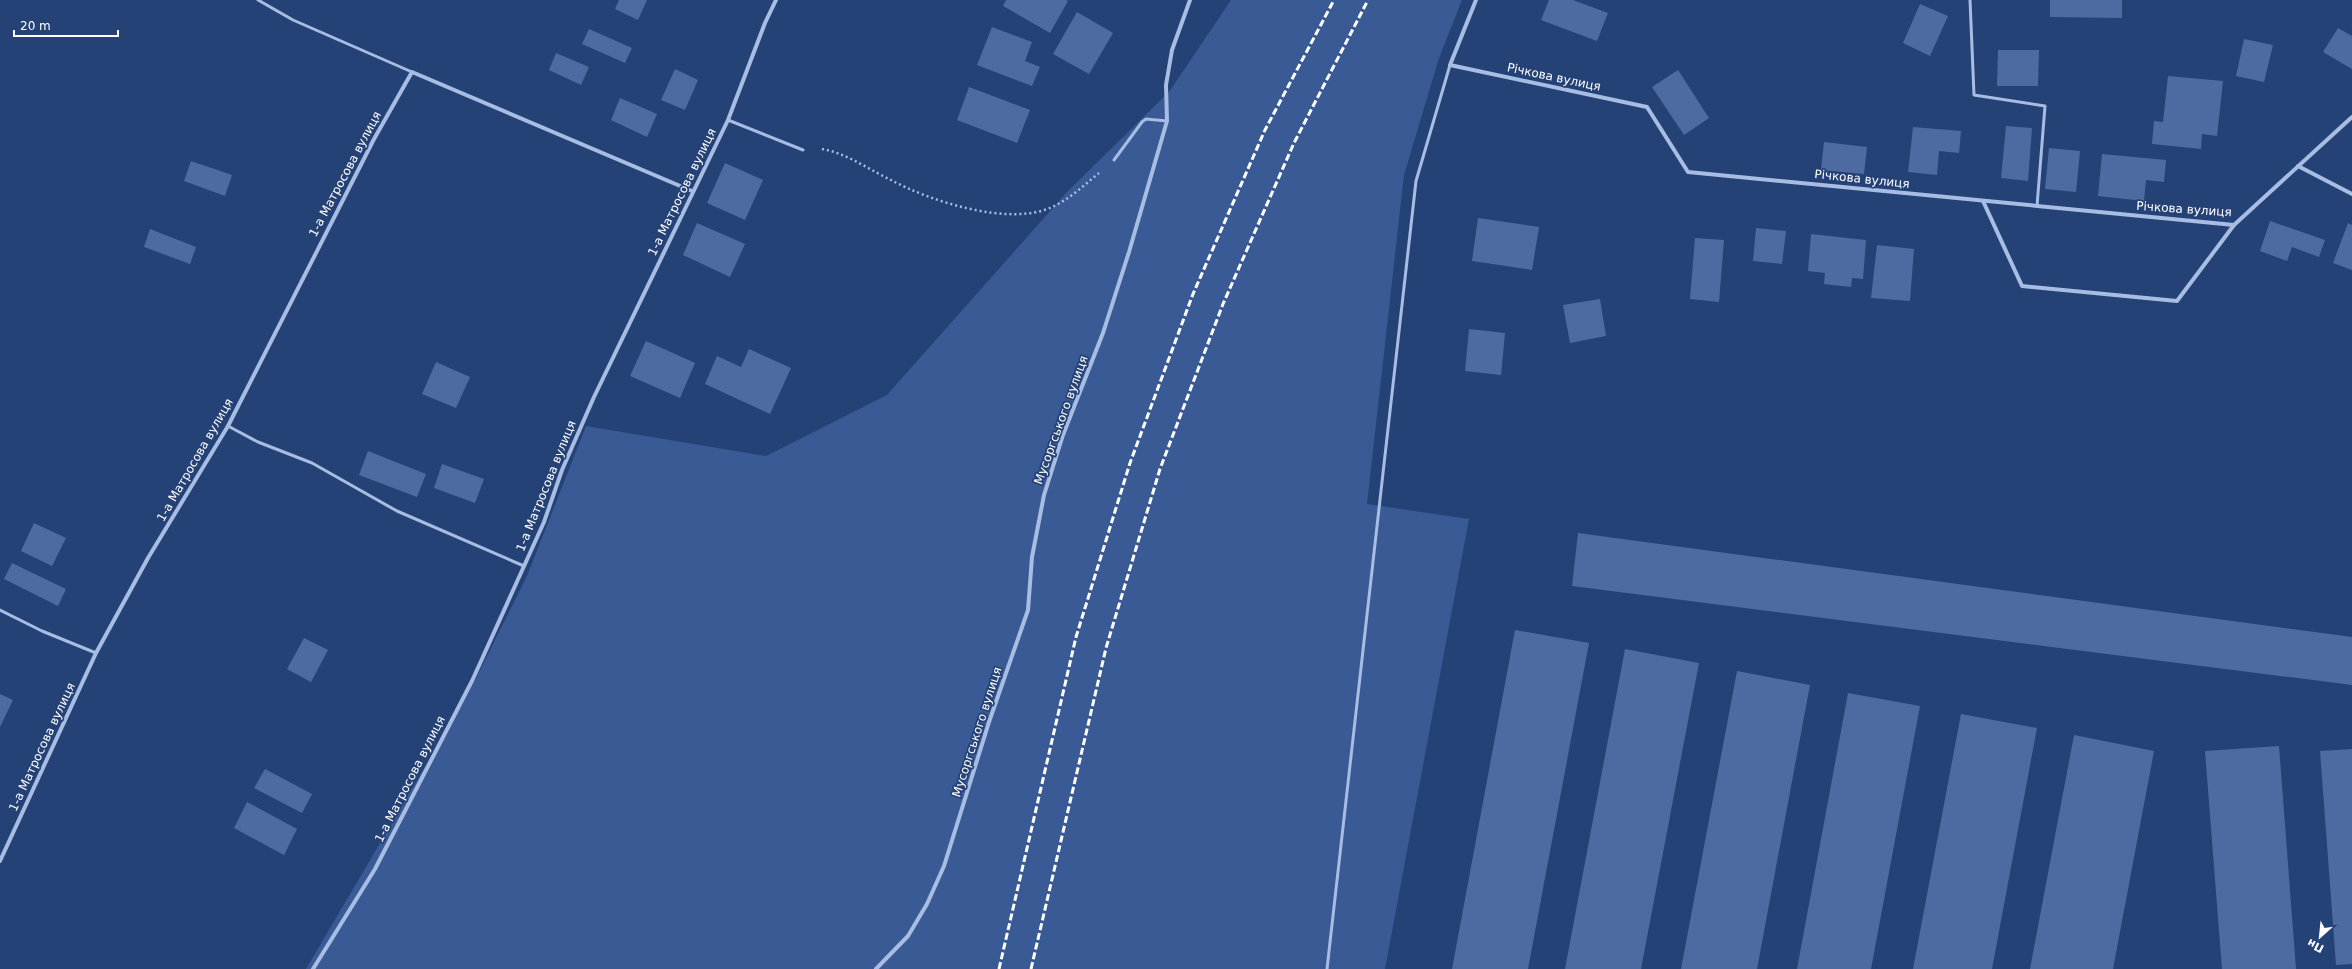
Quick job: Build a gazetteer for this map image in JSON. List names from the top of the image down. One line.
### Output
{"streets":{"street":["Річкова вулиця","1-а Матросова вулиця","Мусоргського вулиця"]},"scale_bar":"20 m","north":"bottom left"}
